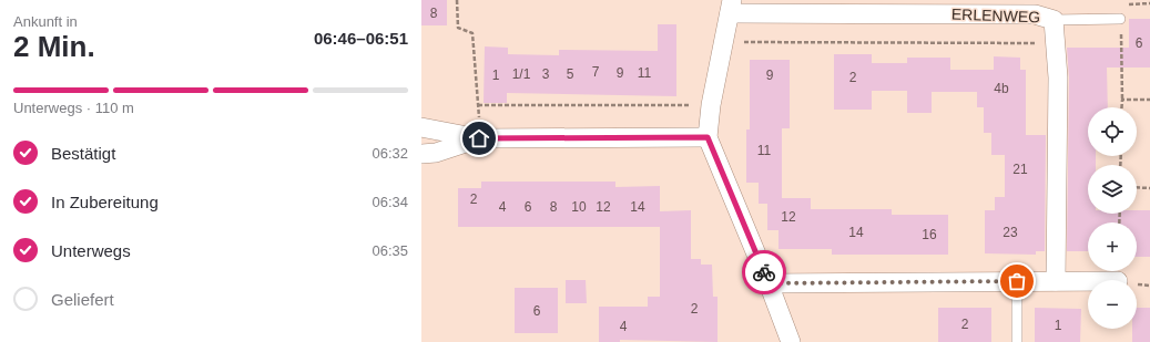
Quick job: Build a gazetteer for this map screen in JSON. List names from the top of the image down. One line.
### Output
{"streets":{"street":["ERLENWEG"]},"house_numbers":["8","6","7","9","11","1/1","3","5","1","9","2","4b","11","21","2","4","6","8","10","12","14","12","14","23","16","2","6","2","1","4"],"page":{"heading":["2 Min.","Ankunft in","06:46–06:51"],"bar":"Unterwegs · 110 m","map_buttons":["+","−"],"list":[["Bestätigt","06:32"],["In Zubereitung","06:34"],["Unterwegs","06:35"],"Geliefert"]}}
